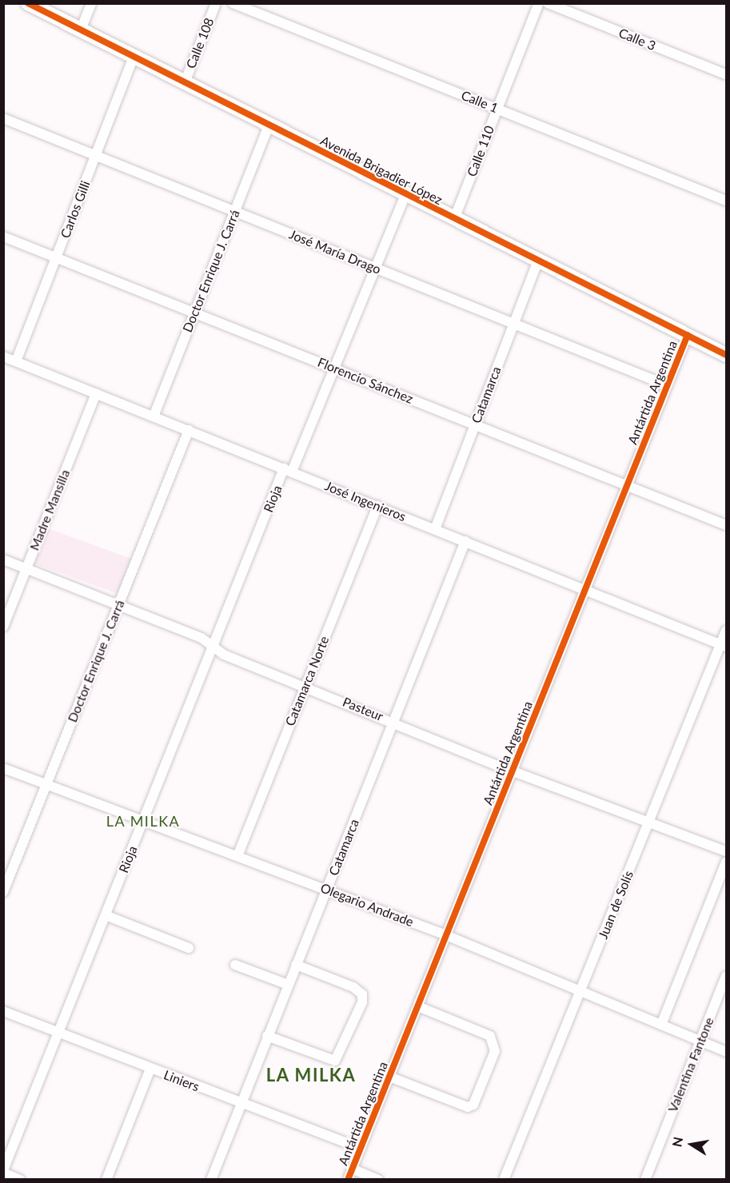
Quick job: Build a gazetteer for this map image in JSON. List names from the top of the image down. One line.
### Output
{"streets":{"street":["Calle 3","Calle 108","Calle 1","Calle 110","Avenida Brigadier López","Carlos Gilli","José María Drago","Doctor Enrique J. Carrá","Florencio Sánchez","Antártida Argentina","Catamarca","Rioja","José Ingenieros","Madre Mansilla","Catamarca Norte","Pasteur","Olegario Andrade","Juan de Solís","Valentina Fantone","Liniers"]},"crossings":[["Calle 108","Avenida Brigadier López"],["Calle 1","Calle 110"],["Calle 110","Avenida Brigadier López"],["Avenida Brigadier López","Carlos Gilli"],["Avenida Brigadier López","Doctor Enrique J. Carrá"],["Avenida Brigadier López","Antártida Argentina"],["Avenida Brigadier López","Catamarca"],["Avenida Brigadier López","Rioja"],["Carlos Gilli","José María Drago"],["Carlos Gilli","Florencio Sánchez"],["Carlos Gilli","José Ingenieros"],["José María Drago","Doctor Enrique J. Carrá"],["José María Drago","Antártida Argentina"],["José María Drago","Catamarca"],["José María Drago","Rioja"],["Doctor Enrique J. Carrá","Florencio Sánchez"],["Doctor Enrique J. Carrá","José Ingenieros"],["Doctor Enrique J. Carrá","Pasteur"],["Doctor Enrique J. Carrá","Olegario Andrade"],["Florencio Sánchez","Antártida Argentina"],["Florencio Sánchez","Catamarca"],["Florencio Sánchez","Rioja"],["Antártida Argentina","José Ingenieros"],["Antártida Argentina","Pasteur"],["Antártida Argentina","Olegario Andrade"],["Antártida Argentina","Liniers"],["Catamarca","José Ingenieros"],["Catamarca","Pasteur"],["Catamarca","Olegario Andrade"],["Catamarca","Liniers"],["Rioja","José Ingenieros"],["Rioja","Pasteur"],["Rioja","Olegario Andrade"],["Rioja","Liniers"],["José Ingenieros","Madre Mansilla"],["José Ingenieros","Catamarca Norte"],["José Ingenieros","Juan de Solís"],["Madre Mansilla","Pasteur"],["Catamarca Norte","Pasteur"],["Catamarca Norte","Olegario Andrade"],["Pasteur","Juan de Solís"],["Olegario Andrade","Juan de Solís"],["Olegario Andrade","Valentina Fantone"]],"districts":["LA MILKA","LA MILKA"],"north":"left"}
